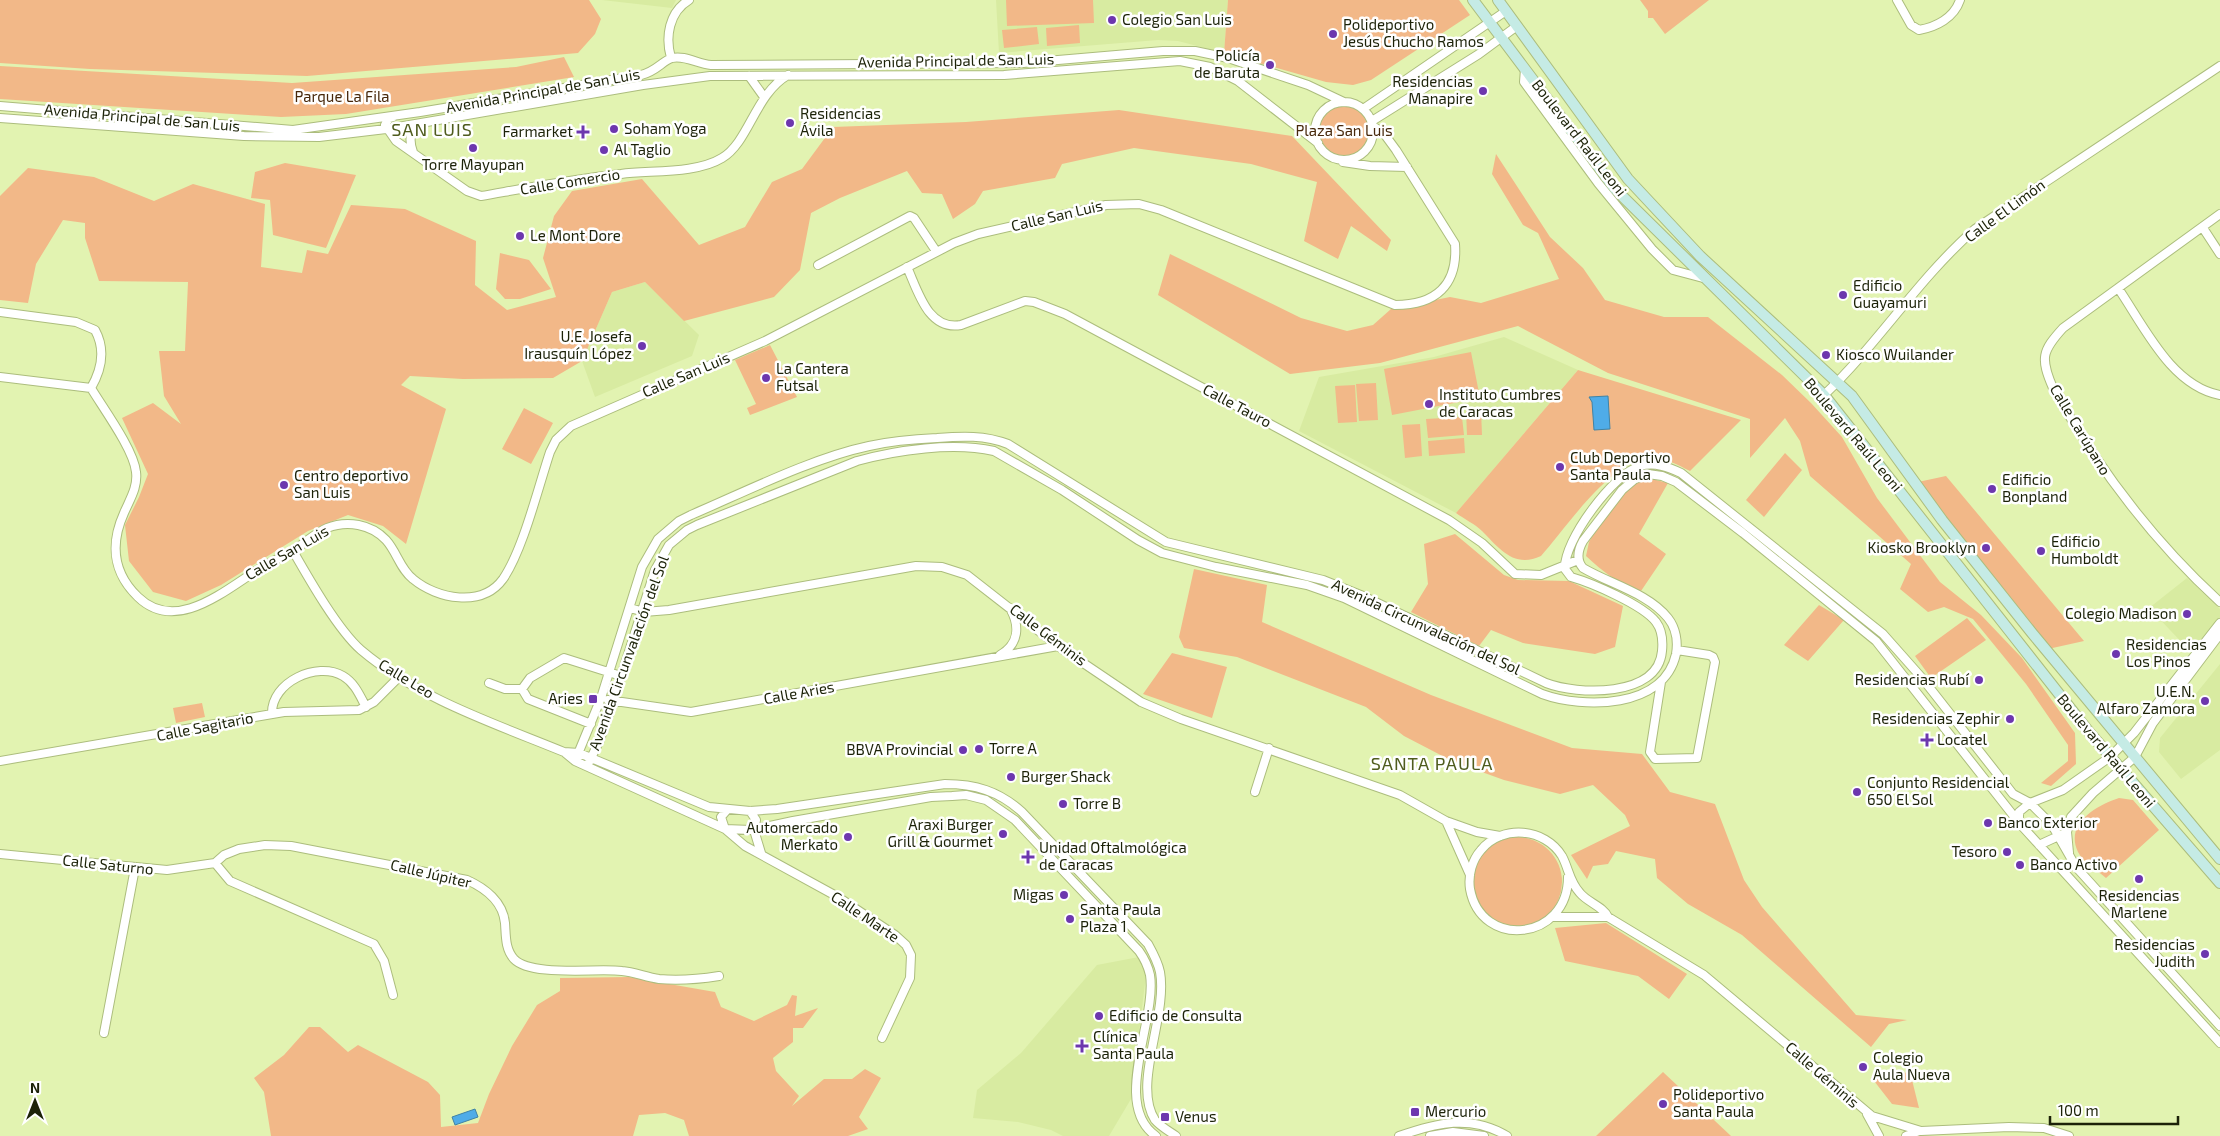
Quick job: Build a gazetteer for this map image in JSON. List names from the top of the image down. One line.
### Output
{"streets":{"main road":["Boulevard Raúl Leoni"],"street":["Avenida Principal de San Luis","Calle Comercio","Calle El Limón","Calle San Luis","Calle Tauro","Calle Carúpano","Avenida Circunvalación del Sol","Calle Géminis","Calle Leo","Calle Aries","Calle Sagitario","Calle Saturno","Calle Júpiter","Calle Marte"]},"crossings":[["Avenida Principal de San Luis","Calle Comercio"],["Avenida Principal de San Luis","Calle San Luis"],["Boulevard Raúl Leoni","Calle El Limón"],["Calle San Luis","Calle Tauro"],["Calle San Luis","Calle Leo"],["Calle Tauro","Avenida Circunvalación del Sol"],["Avenida Circunvalación del Sol","Calle Géminis"],["Avenida Circunvalación del Sol","Calle Leo"],["Avenida Circunvalación del Sol","Calle Aries"],["Avenida Circunvalación del Sol","Calle Marte"],["Calle Géminis","Calle Aries"],["Calle Saturno","Calle Júpiter"]],"districts":["SAN LUIS","SANTA PAULA"],"parks":["Parque La Fila","Plaza San Luis"],"places":{"other":["Colegio San Luis","Polideportivo Jesús Chucho Ramos","Policía de Baruta","Residencias Manapire","Residencias Ávila","Soham Yoga","Torre Mayupan","Al Taglio","Le Mont Dore","Edificio Guayamuri","U.E. Josefa Irausquín López","Kiosco Wuilander","La Cantera Futsal","Instituto Cumbres de Caracas","Club Deportivo Santa Paula","Centro deportivo San Luis","Edificio Bonpland","Kiosko Brooklyn","Edificio Humboldt","Colegio Madison","Residencias Los Pinos","Residencias Rubí","U.E.N. Alfaro Zamora","Residencias Zephir","Torre A","BBVA Provincial","Burger Shack","Conjunto Residencial 650 El Sol","Torre B","Banco Exterior","Araxi Burger Grill & Gourmet","Automercado Merkato","Tesoro","Banco Activo","Residencias Marlene","Migas","Santa Paula Plaza 1","Residencias Judith","Edificio de Consulta","Colegio Aula Nueva","Polideportivo Santa Paula"],"health":["Farmarket","Locatel","Unidad Oftalmológica de Caracas","Clínica Santa Paula"],"transit":["Aries","Mercurio","Venus"]},"scale_bar":"100 m","north":"top"}
